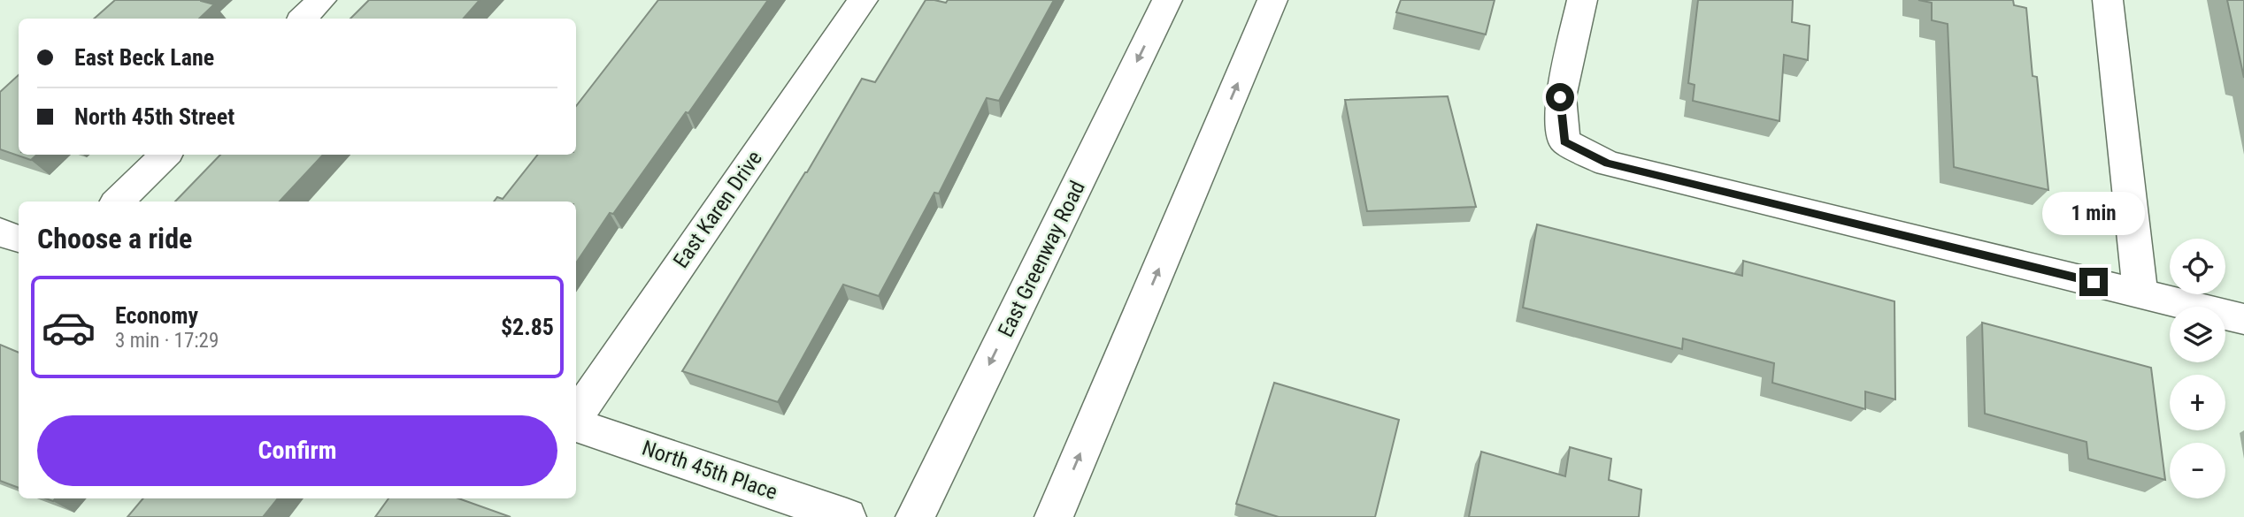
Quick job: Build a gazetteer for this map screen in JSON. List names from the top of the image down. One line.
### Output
{"streets":{"street":["East Karen Drive","East Greenway Road","North 45th Place"]},"page":{"banner":["East Beck Lane","North 45th Street"],"bubble":"1 min","heading":"Choose a ride","map_buttons":["+","−"],"list":[{"name":"Economy","note":"3 min · 17:29","value":"$2.85"}],"buttons":"Confirm"}}
